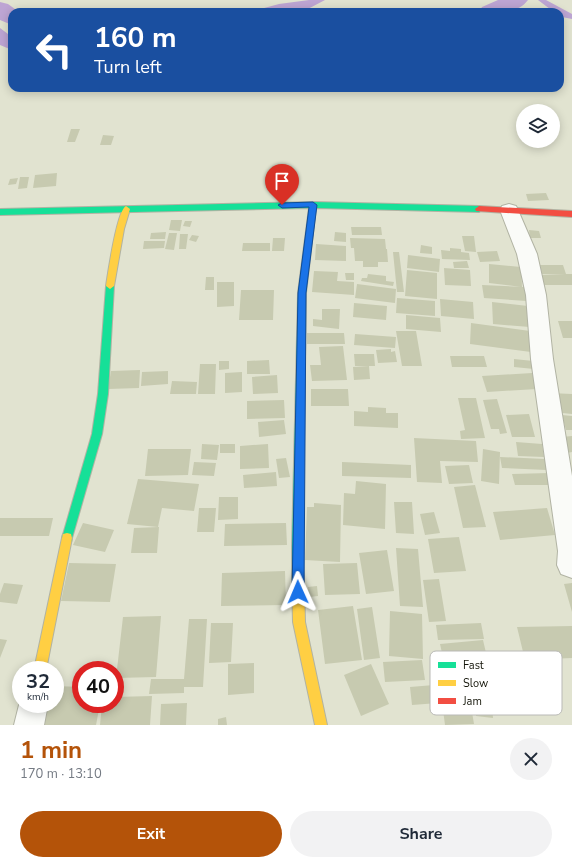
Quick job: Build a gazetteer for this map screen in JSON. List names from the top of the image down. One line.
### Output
{"legend":["Fast","Slow","Jam"],"page":{"turn":["160 m","Turn left"],"speed":"32 km/h","limit":"40","heading":["1 min","170 m · 13:10"],"buttons":["Exit","Share"]}}
